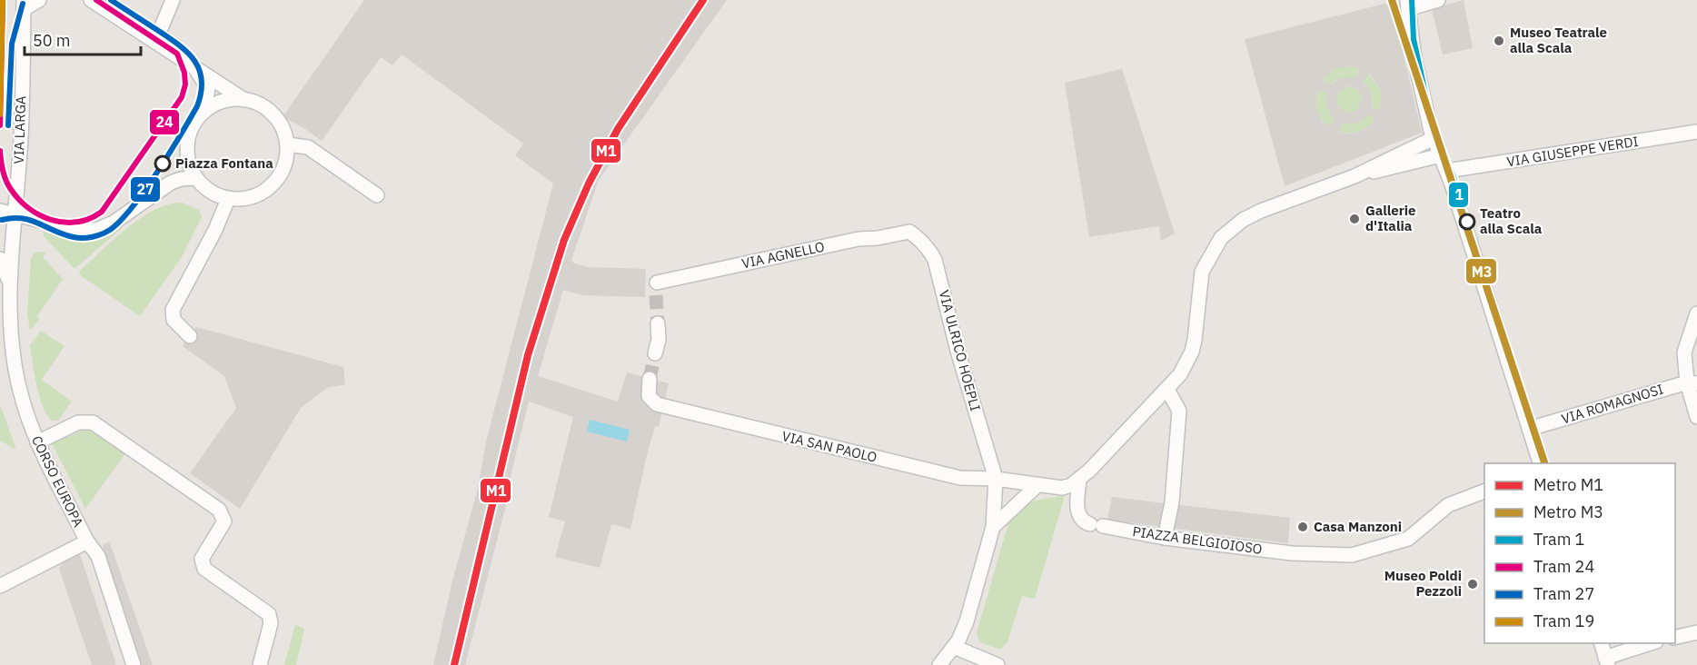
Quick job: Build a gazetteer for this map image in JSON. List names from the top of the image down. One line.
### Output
{"streets":{"street":["VIA LARGA","VIA GIUSEPPE VERDI","VIA AGNELLO","VIA ULRICO HOEPLI","VIA ROMAGNOSI","VIA SAN PAOLO","CORSO EUROPA","PIAZZA BELGIOIOSO"]},"crossings":[["VIA LARGA","CORSO EUROPA"],["VIA AGNELLO","VIA ULRICO HOEPLI"],["VIA ULRICO HOEPLI","VIA SAN PAOLO"],["VIA SAN PAOLO","PIAZZA BELGIOIOSO"]],"places":["Museo Teatrale alla Scala","Piazza Fontana","Gallerie d'Italia","Teatro alla Scala","Casa Manzoni","Museo Poldi Pezzoli"],"lines":["metro line M1","metro line M3","tram line 1","tram line 24","tram line 27","tram line 19"],"legend":["Metro M1","Metro M3","Tram 1","Tram 24","Tram 27","Tram 19"],"scale_bar":"50 m"}
